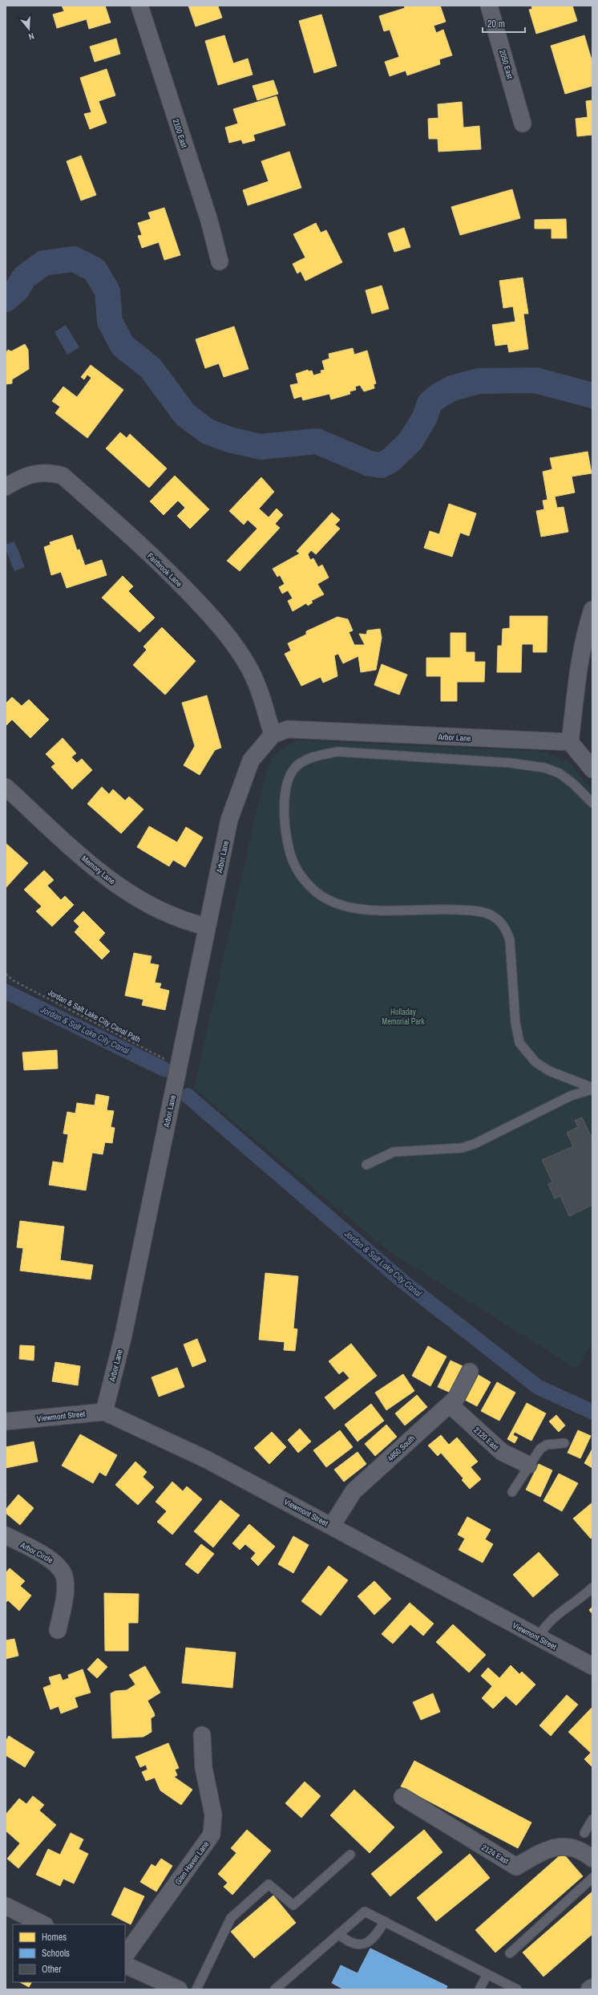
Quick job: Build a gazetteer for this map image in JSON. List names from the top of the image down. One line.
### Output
{"streets":{"street":["2050 East","2100 East","Fairbrook Lane","Arbor Lane","Memory Lane","Viewmont Street","2120 East","4850 South","Arbor Circle","2124 East","Glen Haven Lane"],"path":["Jordan & Salt Lake City Canal Path"]},"crossings":[["Fairbrook Lane","Arbor Lane"],["Arbor Lane","Memory Lane"],["Arbor Lane","Jordan & Salt Lake City Canal Path"],["Arbor Lane","Viewmont Street"],["Viewmont Street","4850 South"],["2120 East","4850 South"]],"water":["Jordan & Salt Lake City Canal"],"parks":["Holladay Memorial Park"],"legend":["Homes","Schools","Other"],"scale_bar":"20 m","north":"bottom"}
